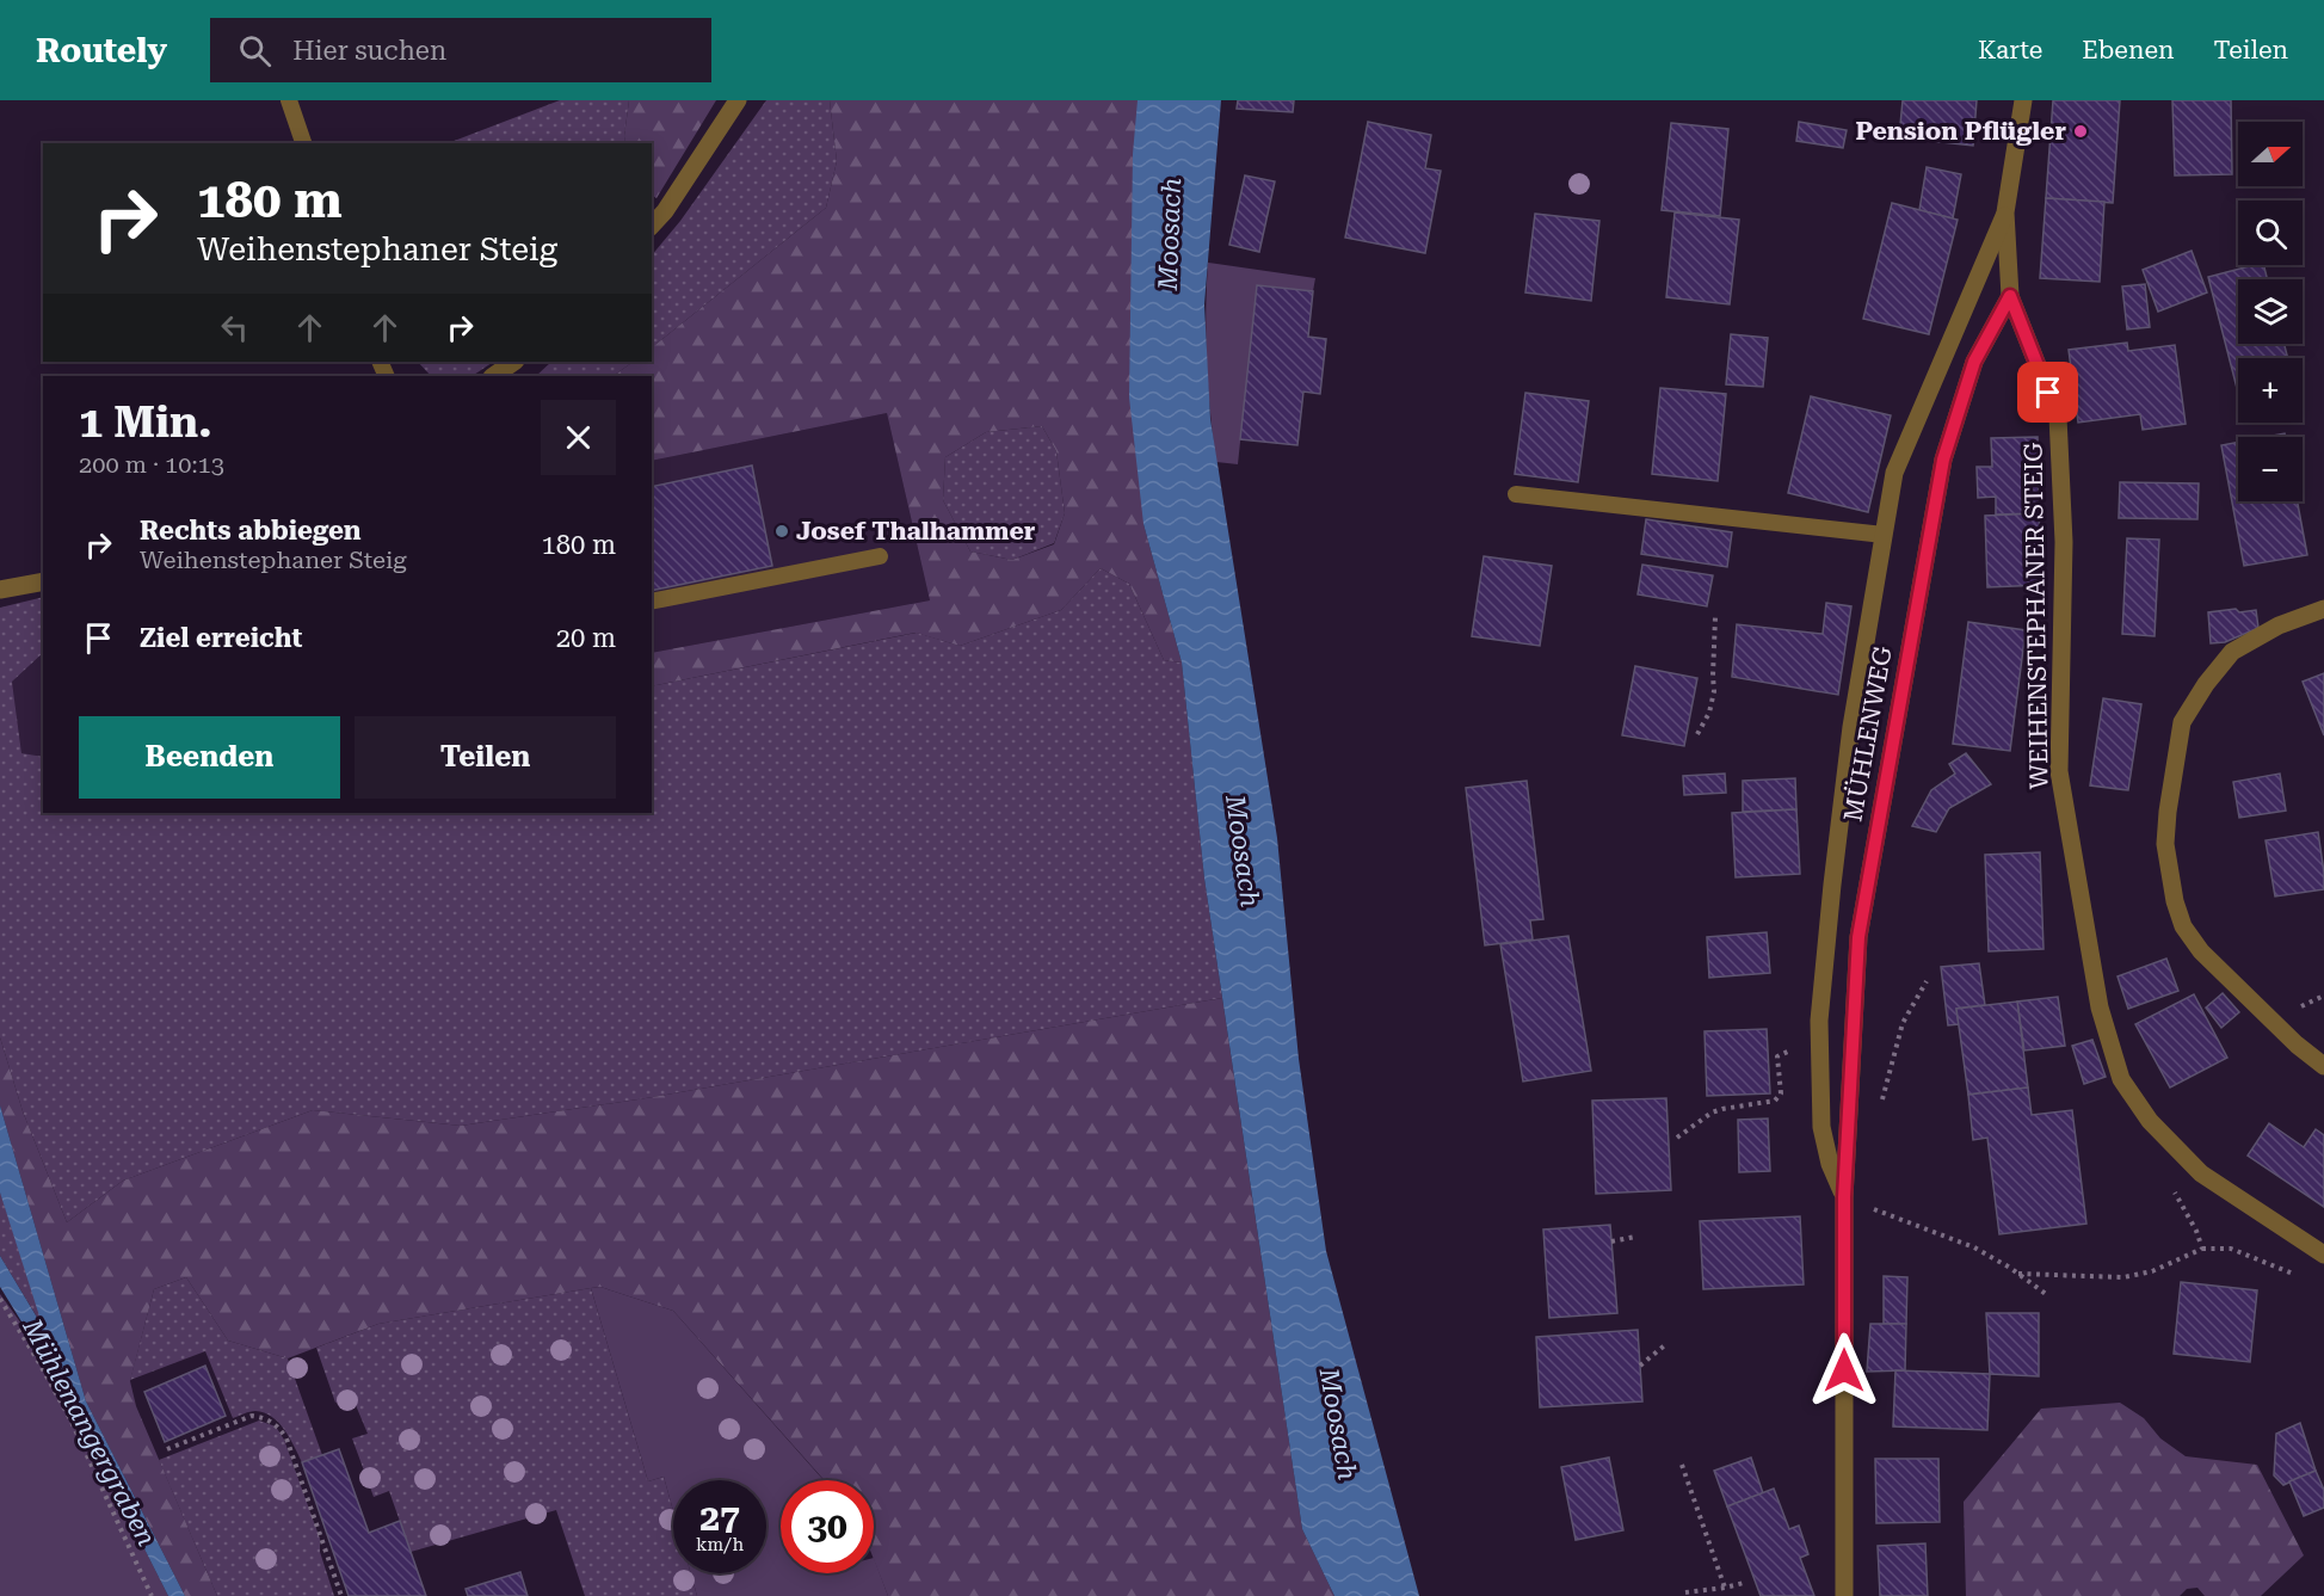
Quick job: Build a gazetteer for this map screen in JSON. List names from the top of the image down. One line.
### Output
{"streets":{"street":["WEIHENSTEPHANER STEIG","MÜHLENWEG"]},"crossings":[["WEIHENSTEPHANER STEIG","MÜHLENWEG"]],"water":["Moosach","Mühlenangergraben"],"places":["Pension Pflügler","Josef Thalhammer"],"north":"right","page":{"header":"Routely","search":"Hier suchen","nav":["Karte","Ebenen","Teilen"],"map_buttons":["+","−"],"turn":["180 m","Weihenstephaner Steig"],"heading":["1 Min.","200 m · 10:13"],"list":[{"name":"Rechts abbiegen","note":"Weihenstephaner Steig","value":"180 m"},{"name":"Ziel erreicht","value":"20 m"}],"buttons":["Beenden","Teilen"],"speed":"27 km/h","limit":"30"}}
